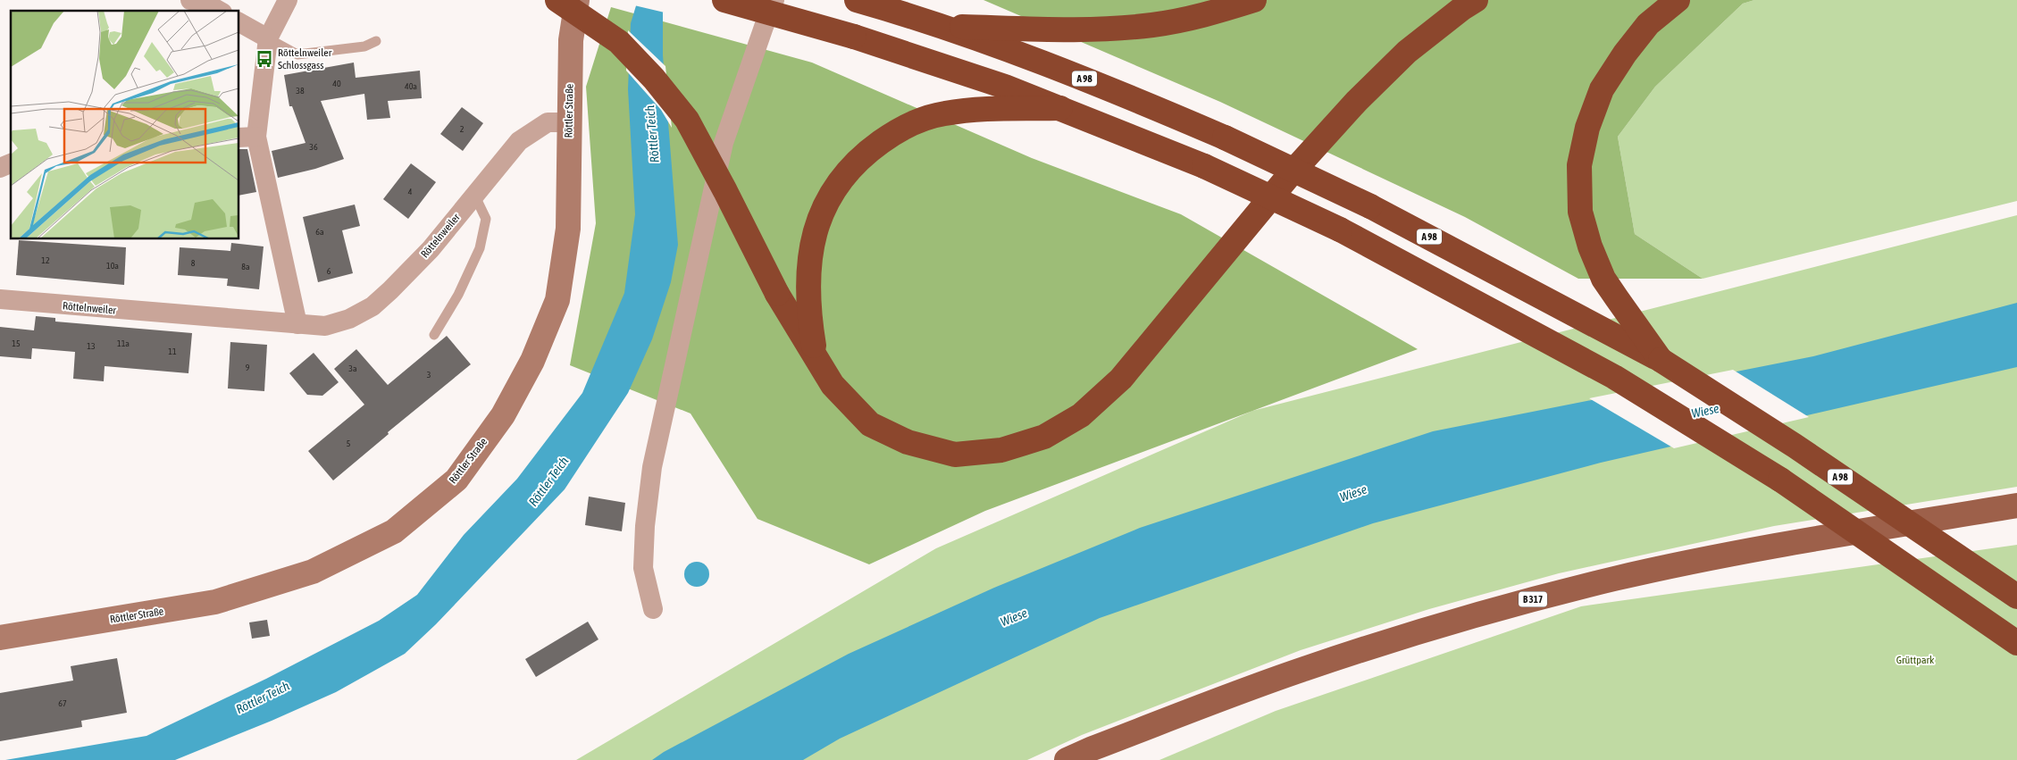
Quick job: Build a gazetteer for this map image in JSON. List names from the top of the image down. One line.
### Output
{"streets":{"highway":["A 98"],"main road":["B 317"],"street":["Röttler Straße","Röttelnweiler"]},"crossings":[["Röttler Straße","Röttelnweiler"]],"water":["Röttler Teich","Wiese"],"parks":["Grüttpark"],"places":{"bus stop":["Röttelnweiler Schlossgass"]},"house_numbers":["40","40a","38","2","36","4","6a","12","8","10a","8a","6","15","11a","13","11","9","3a","3","5","67"]}
